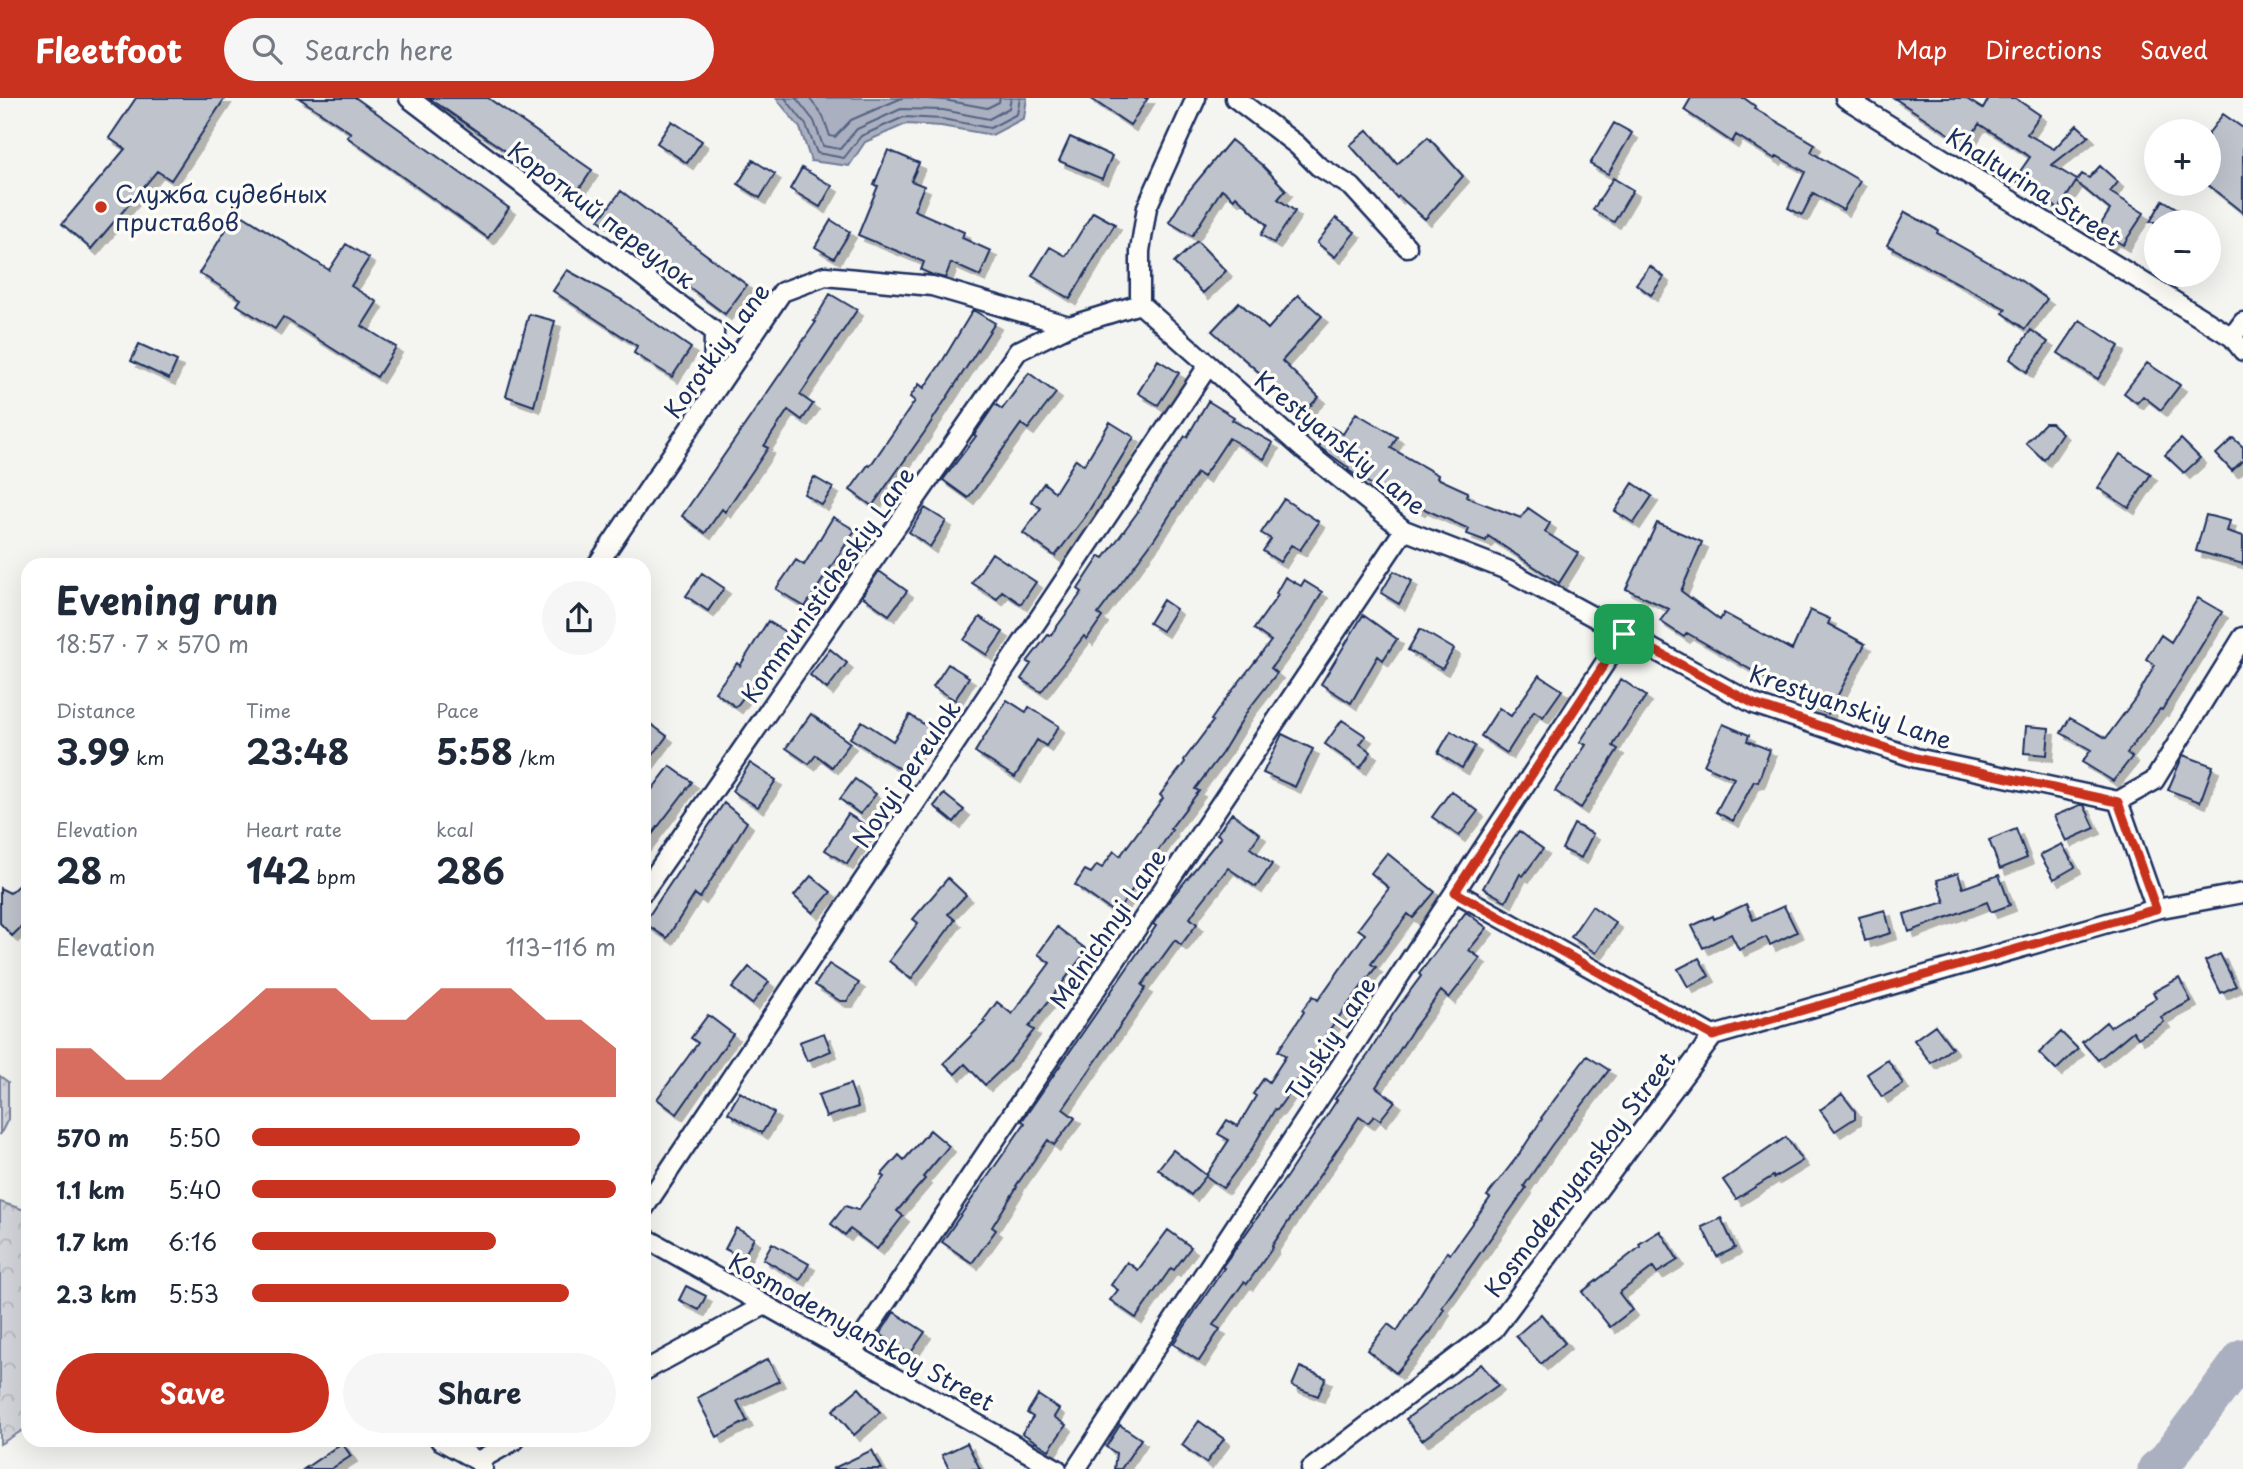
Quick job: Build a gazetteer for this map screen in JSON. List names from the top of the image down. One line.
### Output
{"streets":{"street":["Khalturina Street","Короткий переулок","Korotkiy Lane","Krestyanskiy Lane","Kommunisticheskiy Lane","Novyi pereulok","Melnichnyi Lane","Tulskiy Lane","Kosmodemyanskoy Street"]},"crossings":[["Короткий переулок","Korotkiy Lane"],["Korotkiy Lane","Kommunisticheskiy Lane"],["Krestyanskiy Lane","Novyi pereulok"],["Krestyanskiy Lane","Melnichnyi Lane"],["Krestyanskiy Lane","Tulskiy Lane"],["Melnichnyi Lane","Kosmodemyanskoy Street"]],"places":["Служба судебных приставов"],"page":{"header":"Fleetfoot","search":"Search here","nav":["Map","Directions","Saved"],"map_buttons":["+","−"],"heading":["Evening run","18:57 · 7 × 570 m"],"stats":[["Distance","3.99 km"],["Time","23:48"],["Pace","5:58 /km"],["Elevation","28 m"],["Heart rate","142 bpm"],["kcal","286"]],"chart":["Elevation","113–116 m"],"list":[{"name":"570 m","note":"5:50"},{"name":"1.1 km","note":"5:40"},{"name":"1.7 km","note":"6:16"},{"name":"2.3 km","note":"5:53"}],"buttons":["Save","Share"]}}
